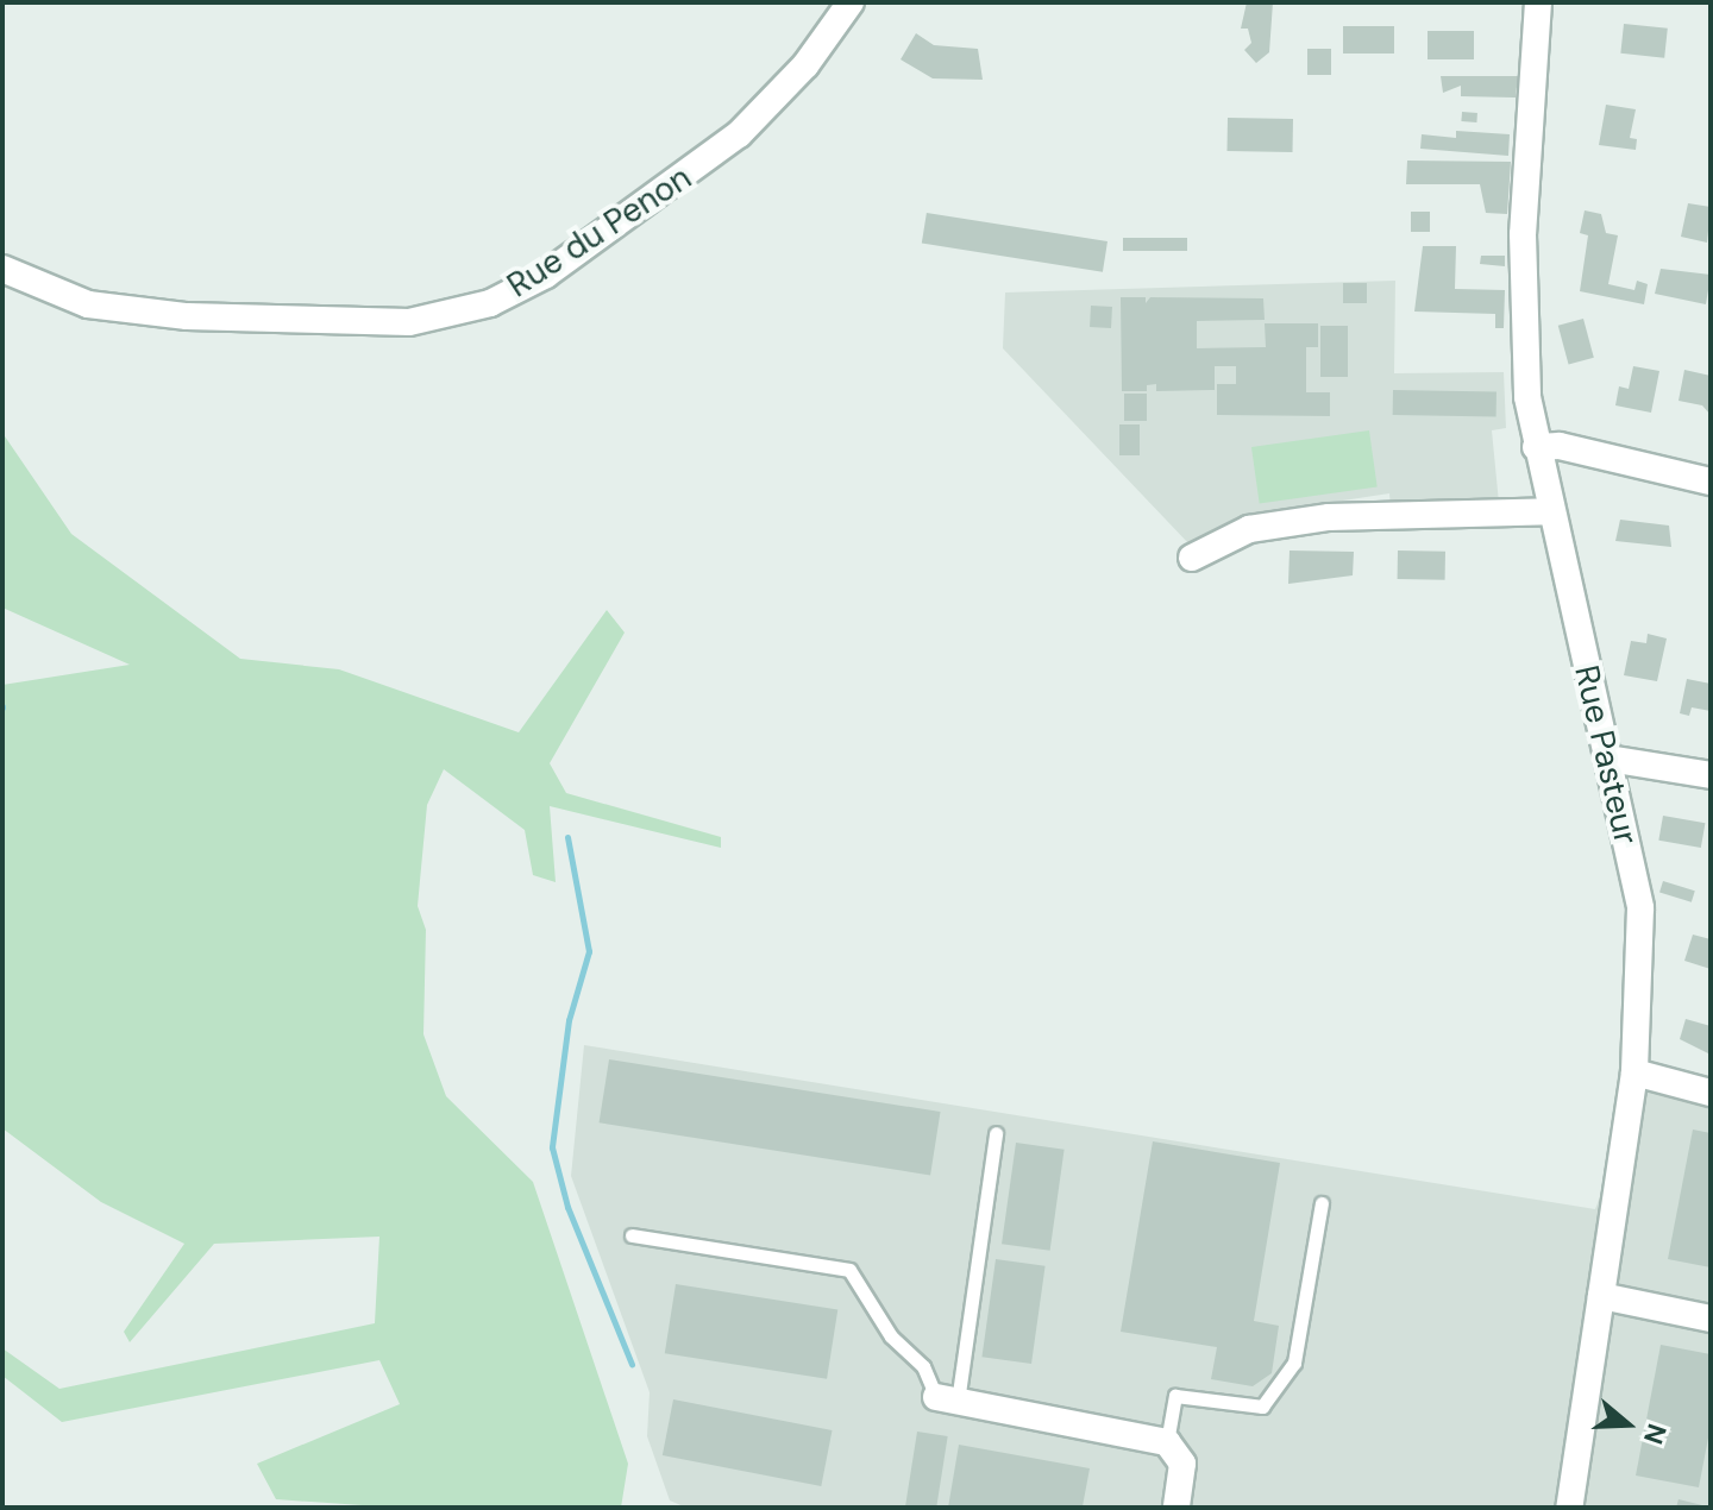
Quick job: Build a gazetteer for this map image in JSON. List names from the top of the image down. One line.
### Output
{"streets":{"street":["Rue du Penon","Rue Pasteur"]},"north":"right"}
